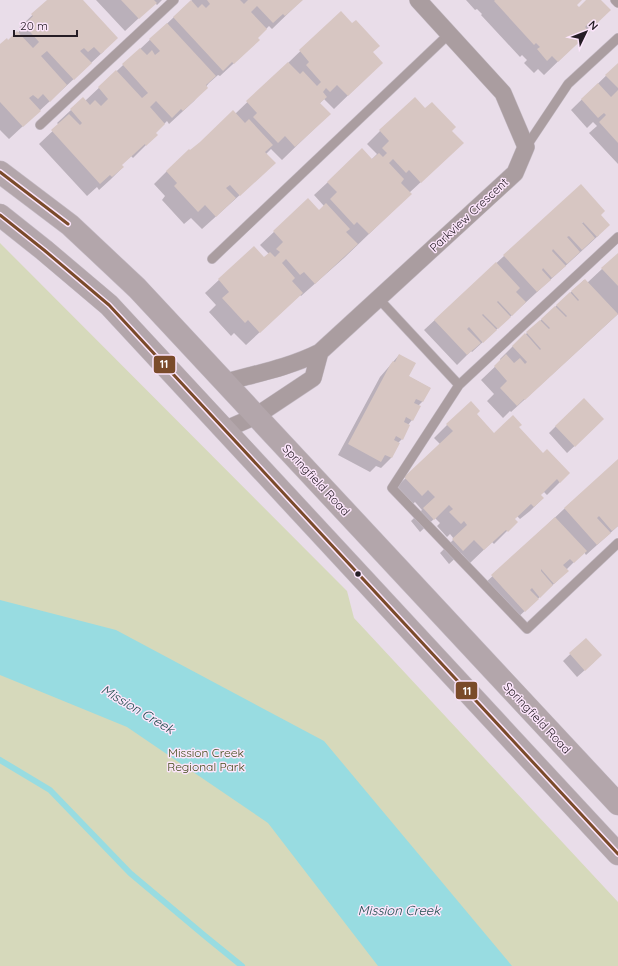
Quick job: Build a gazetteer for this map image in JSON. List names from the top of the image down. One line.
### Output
{"streets":{"main road":["Springfield Road"],"street":["Parkview Crescent"]},"crossings":[["Parkview Crescent","Springfield Road"]],"water":["Mission Creek"],"parks":["Mission Creek Regional Park"],"lines":["transit line 11"],"scale_bar":"20 m","north":"top right"}
